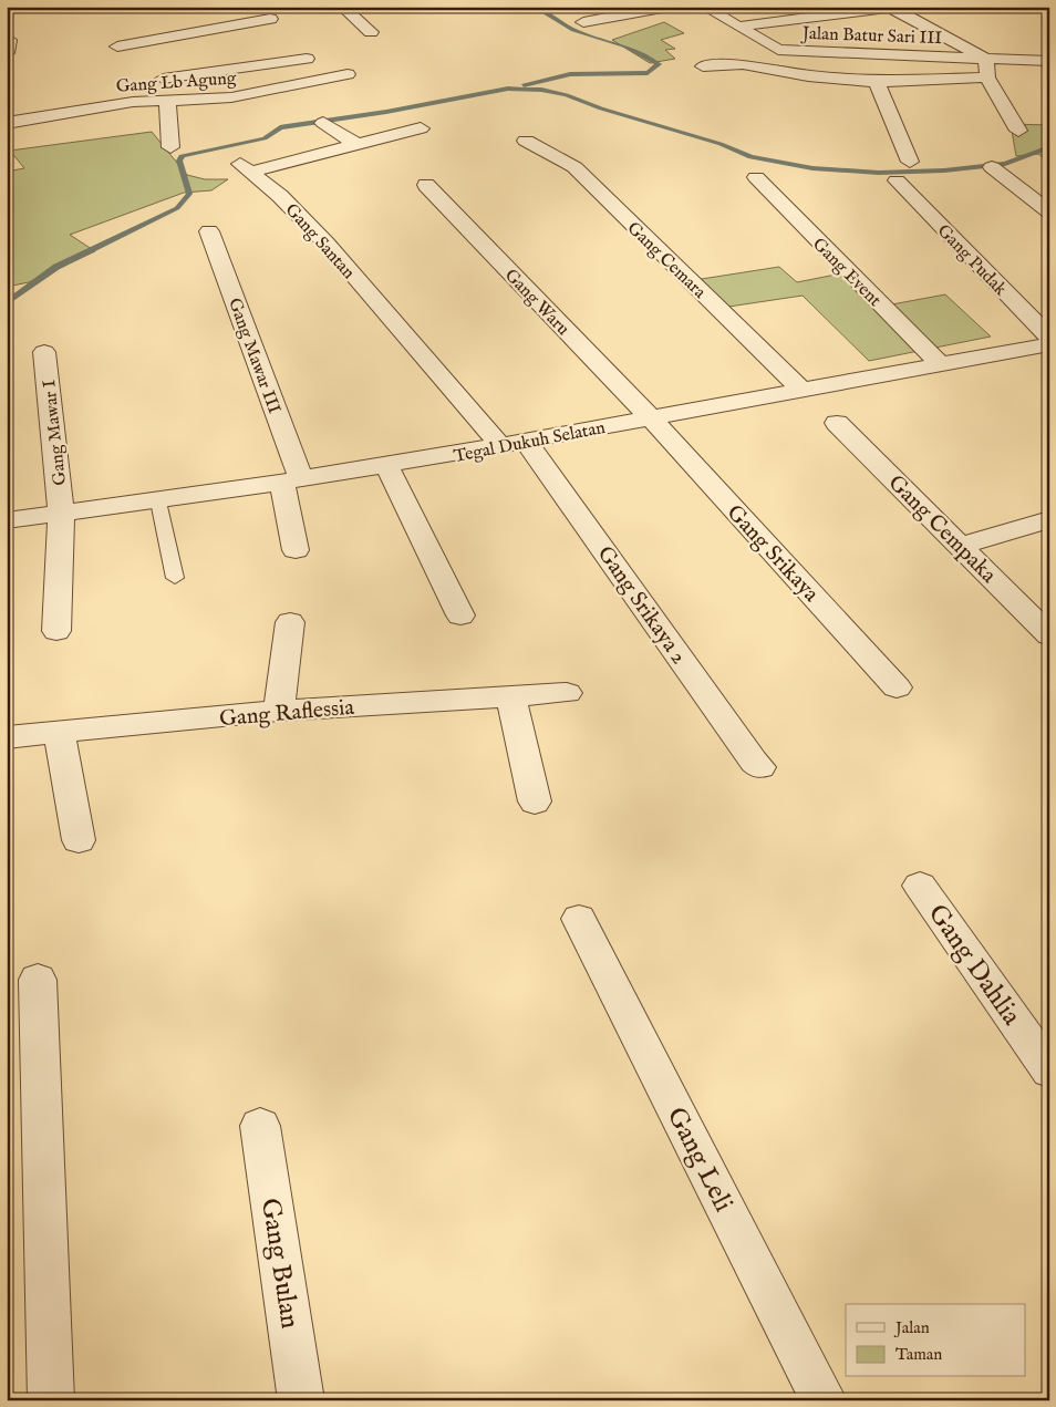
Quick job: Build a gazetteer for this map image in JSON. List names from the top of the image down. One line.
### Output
{"streets":{"street":["Jalan Batur Sari III","Gang Lb Agung","Gang Santan","Gang Cemara","Gang Pudak","Gang Event","Gang Waru","Gang Mawar III","Gang Mawar I","Tegal Dukuh Selatan","Gang Cempaka","Gang Srikaya","Gang Srikaya 2","Gang Raflessia","Gang Dahlia","Gang Leli","Gang Bulan"]},"crossings":[["Gang Santan","Tegal Dukuh Selatan"],["Gang Santan","Gang Srikaya 2"],["Gang Cemara","Tegal Dukuh Selatan"],["Gang Event","Tegal Dukuh Selatan"],["Gang Waru","Tegal Dukuh Selatan"],["Gang Waru","Gang Srikaya"],["Gang Mawar III","Tegal Dukuh Selatan"],["Gang Mawar I","Tegal Dukuh Selatan"],["Tegal Dukuh Selatan","Gang Srikaya"],["Tegal Dukuh Selatan","Gang Srikaya 2"]],"legend":["Jalan","Taman"]}
